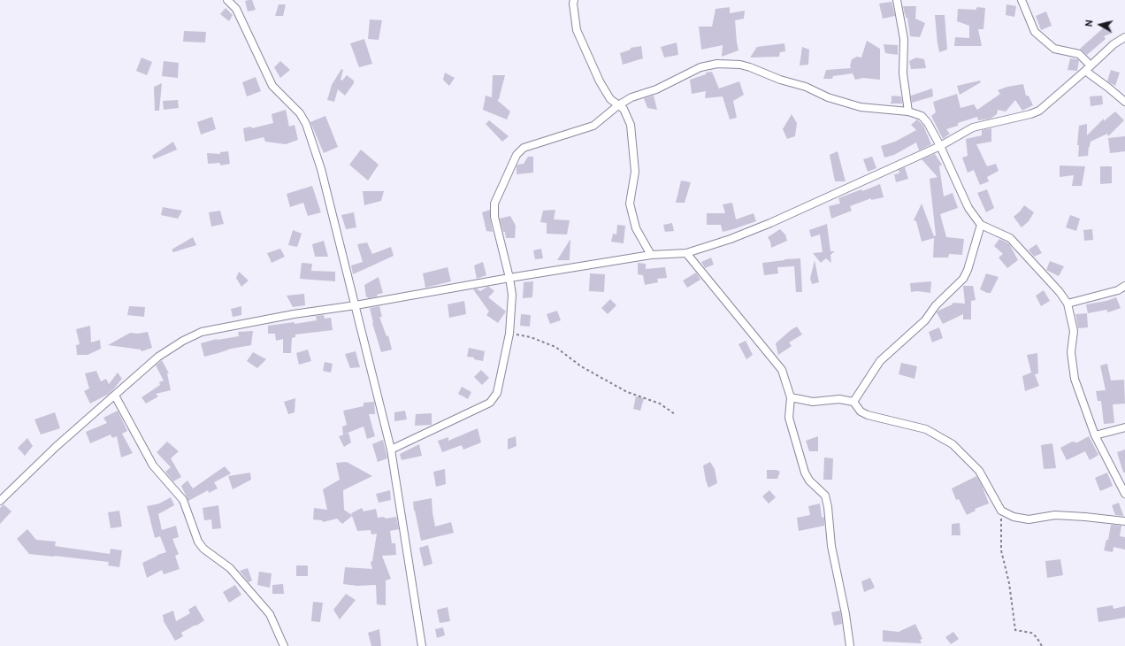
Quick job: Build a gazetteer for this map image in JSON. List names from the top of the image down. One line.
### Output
{"north":"left"}
